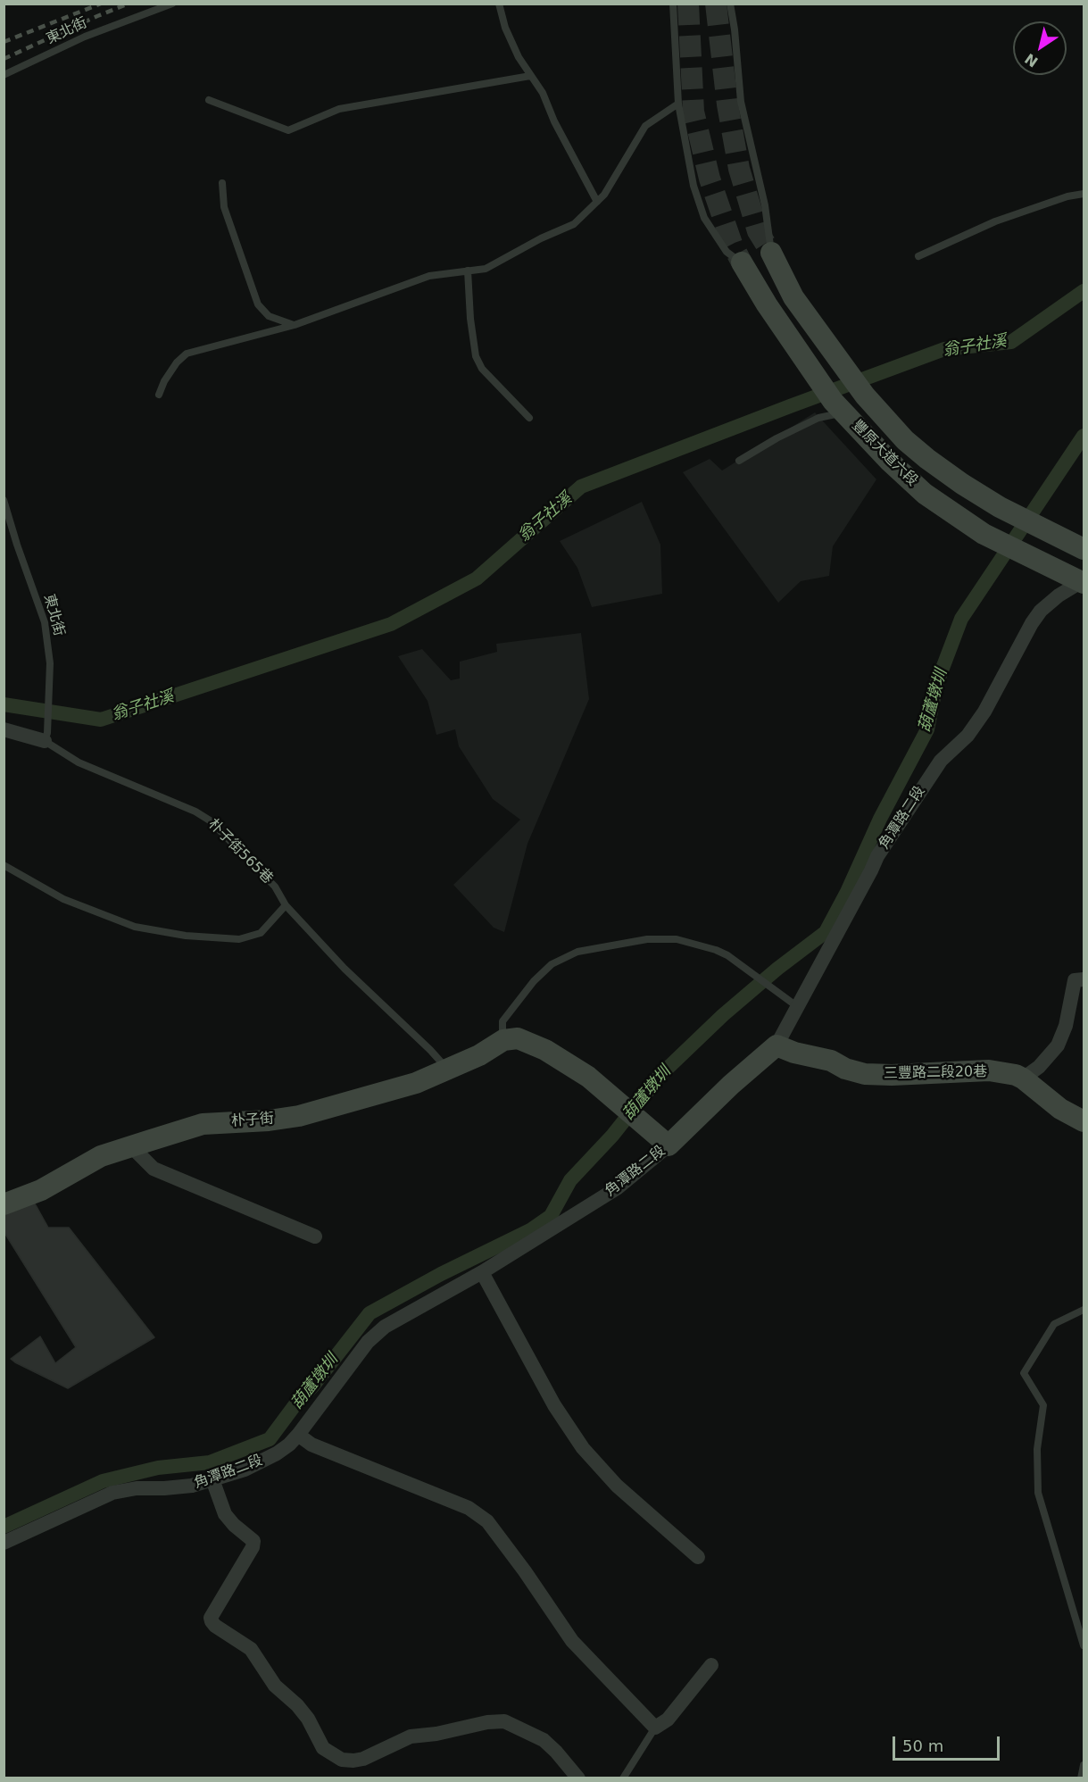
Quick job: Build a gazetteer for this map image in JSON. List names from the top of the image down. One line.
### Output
{"streets":{"street":["豐原大道六段","角潭路二段","朴子街565巷","三豐路二段20巷","朴子街"],"lane":["東北街"]},"crossings":[["東北街","朴子街565巷"],["豐原大道六段","角潭路二段"],["角潭路二段","三豐路二段20巷"],["朴子街565巷","朴子街"]],"water":["翁子社溪","葫蘆墩圳"],"scale_bar":"50 m","north":"bottom left"}
